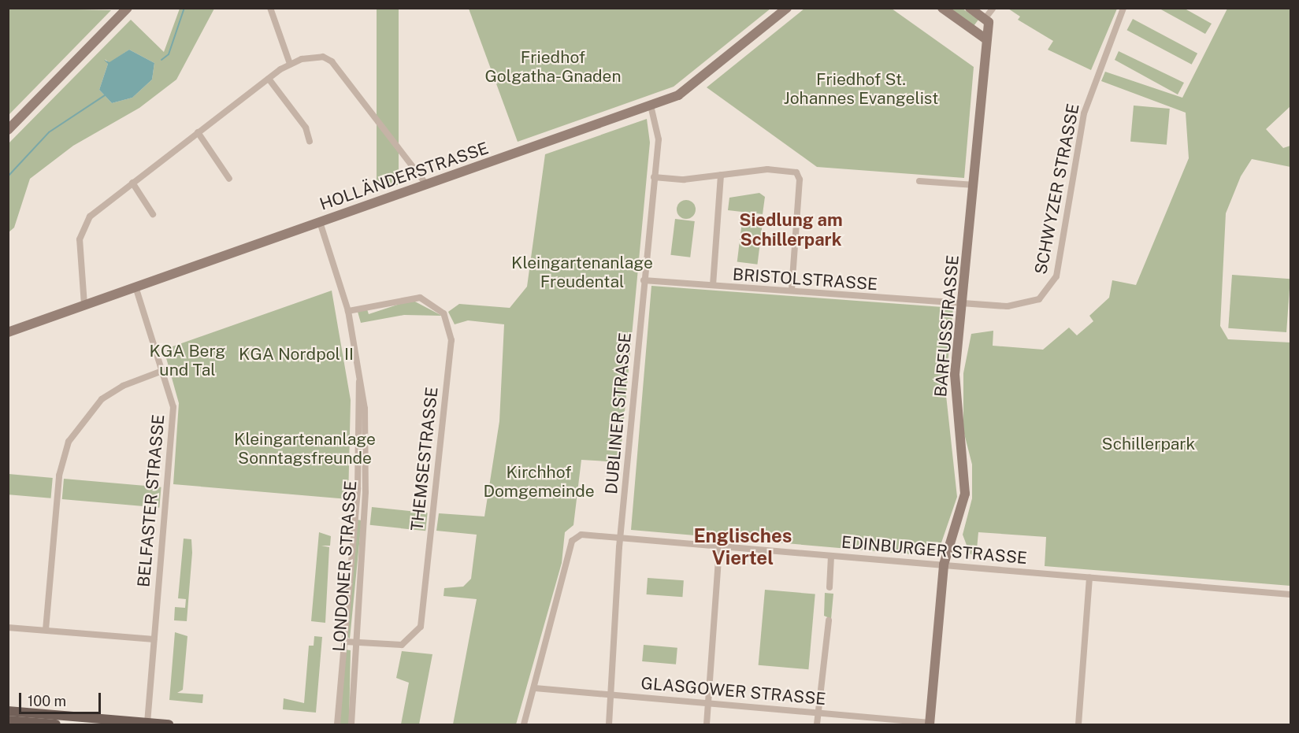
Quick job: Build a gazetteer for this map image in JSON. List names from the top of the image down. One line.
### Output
{"streets":{"main road":["HOLLÄNDERSTRASSE","BARFUSSTRASSE"],"street":["SCHWYZER STRASSE","BRISTOLSTRASSE","DUBLINER STRASSE","THEMSESTRASSE","BELFASTER STRASSE","EDINBURGER STRASSE","LONDONER STRASSE","GLASGOWER STRASSE"]},"crossings":[["HOLLÄNDERSTRASSE","DUBLINER STRASSE"],["HOLLÄNDERSTRASSE","BELFASTER STRASSE"],["HOLLÄNDERSTRASSE","LONDONER STRASSE"],["SCHWYZER STRASSE","BRISTOLSTRASSE"],["SCHWYZER STRASSE","BARFUSSTRASSE"],["BRISTOLSTRASSE","BARFUSSTRASSE"],["BRISTOLSTRASSE","DUBLINER STRASSE"],["BARFUSSTRASSE","EDINBURGER STRASSE"],["BARFUSSTRASSE","GLASGOWER STRASSE"],["DUBLINER STRASSE","EDINBURGER STRASSE"],["DUBLINER STRASSE","GLASGOWER STRASSE"],["THEMSESTRASSE","LONDONER STRASSE"],["EDINBURGER STRASSE","GLASGOWER STRASSE"]],"districts":["Siedlung am Schillerpark","Englisches Viertel"],"parks":["Friedhof Golgatha-Gnaden","Friedhof St. Johannes Evangelist","Kleingartenanlage Freudental","KGA Berg und Tal","KGA Nordpol II","Kleingartenanlage Sonntagsfreunde","Schillerpark","Kirchhof Domgemeinde"],"scale_bar":"100 m"}
